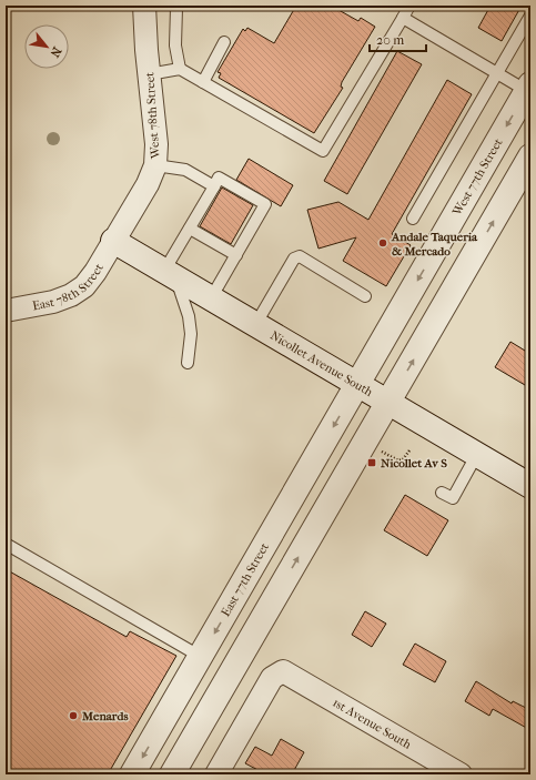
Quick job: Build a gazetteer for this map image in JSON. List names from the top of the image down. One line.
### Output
{"streets":{"street":["West 78th Street","West 77th Street","East 78th Street","Nicollet Avenue South","East 77th Street","1st Avenue South"]},"crossings":[["West 78th Street","East 78th Street"],["West 78th Street","Nicollet Avenue South"],["West 77th Street","Nicollet Avenue South"],["West 77th Street","East 77th Street"],["East 78th Street","Nicollet Avenue South"],["Nicollet Avenue South","East 77th Street"]],"places":{"other":["Andale Taqueria & Mercado","Menards"],"transit":["Nicollet Av S"]},"scale_bar":"20 m","north":"bottom right"}
